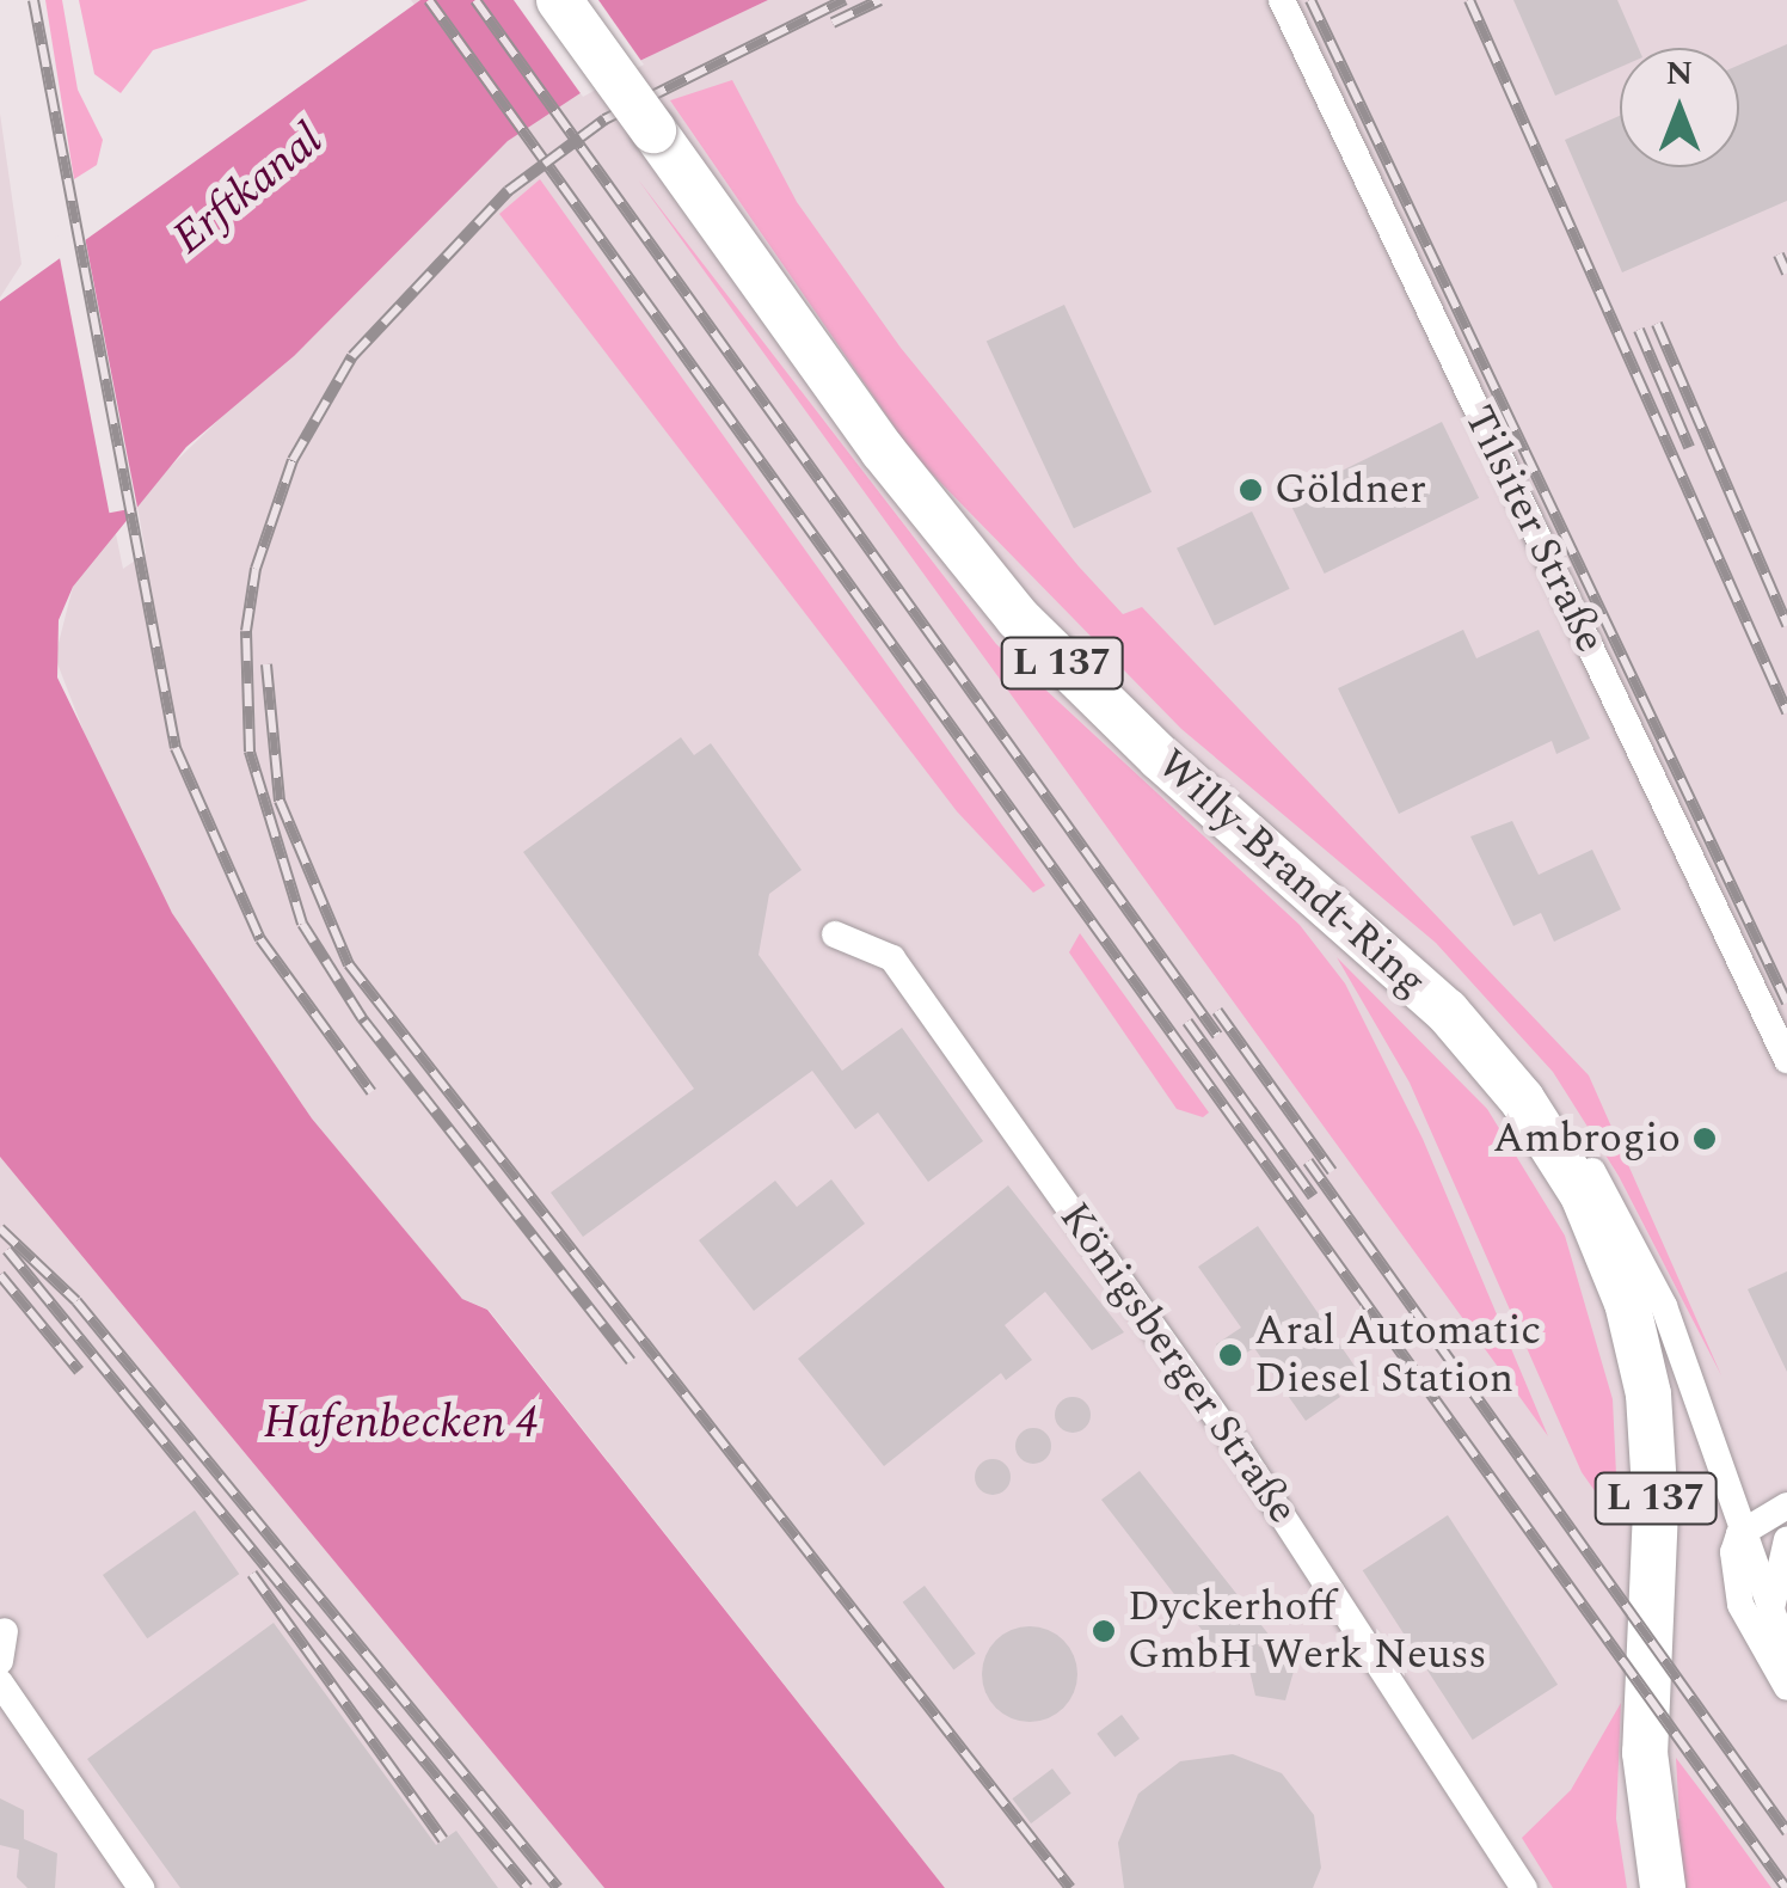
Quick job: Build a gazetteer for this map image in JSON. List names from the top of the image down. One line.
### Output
{"streets":{"main road":["L 137","Willy-Brandt-Ring"],"street":["Tilsiter Straße","Königsberger Straße"]},"water":["Erftkanal","Hafenbecken 4"],"places":["Göldner","Ambrogio","Aral Automatic Diesel Station","Dyckerhoff GmbH Werk Neuss"],"north":"top"}
